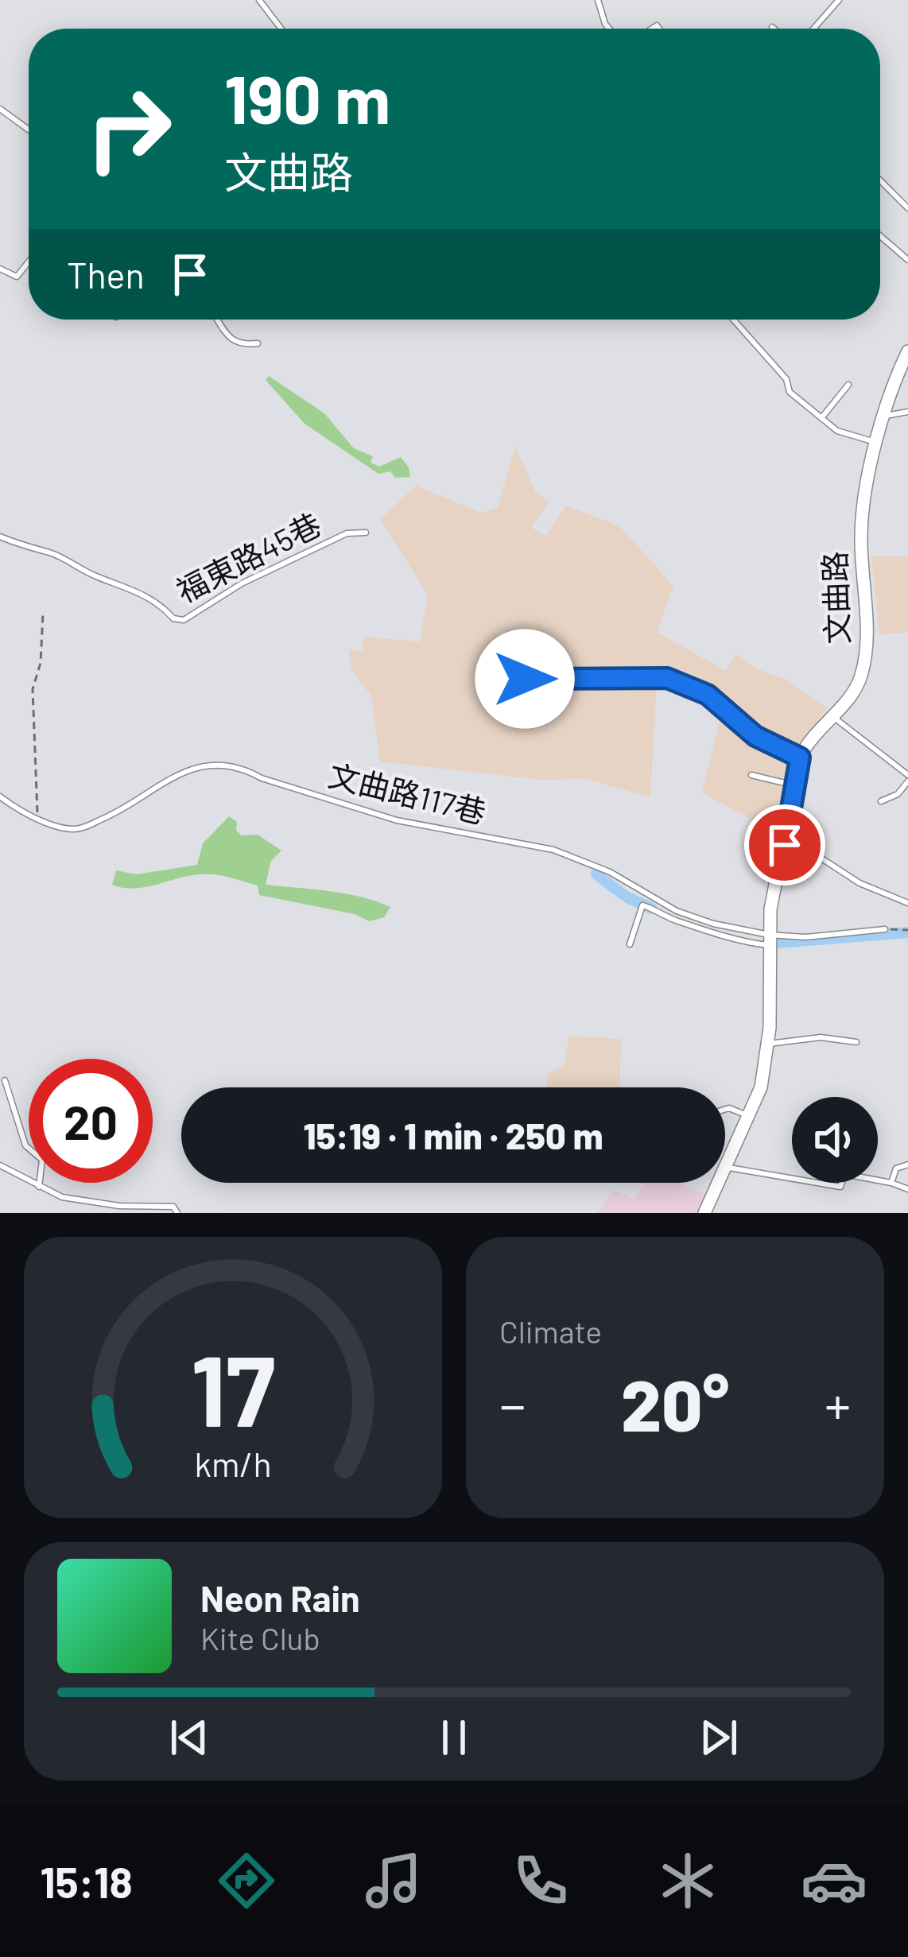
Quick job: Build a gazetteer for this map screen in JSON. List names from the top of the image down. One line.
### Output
{"streets":{"street":["文曲路"],"lane":["福東路45巷","文曲路117巷"]},"crossings":[["文曲路","文曲路117巷"]],"page":{"turn":["190 m","文曲路"],"then":"Then","limit":"20","trip":"15:19 · 1 min · 250 m","tile":"Climate","heat":["−","20°","+"],"song":["Neon Rain","Kite Club"],"tabs":"15:18","gauge":["17","km/h"]}}
